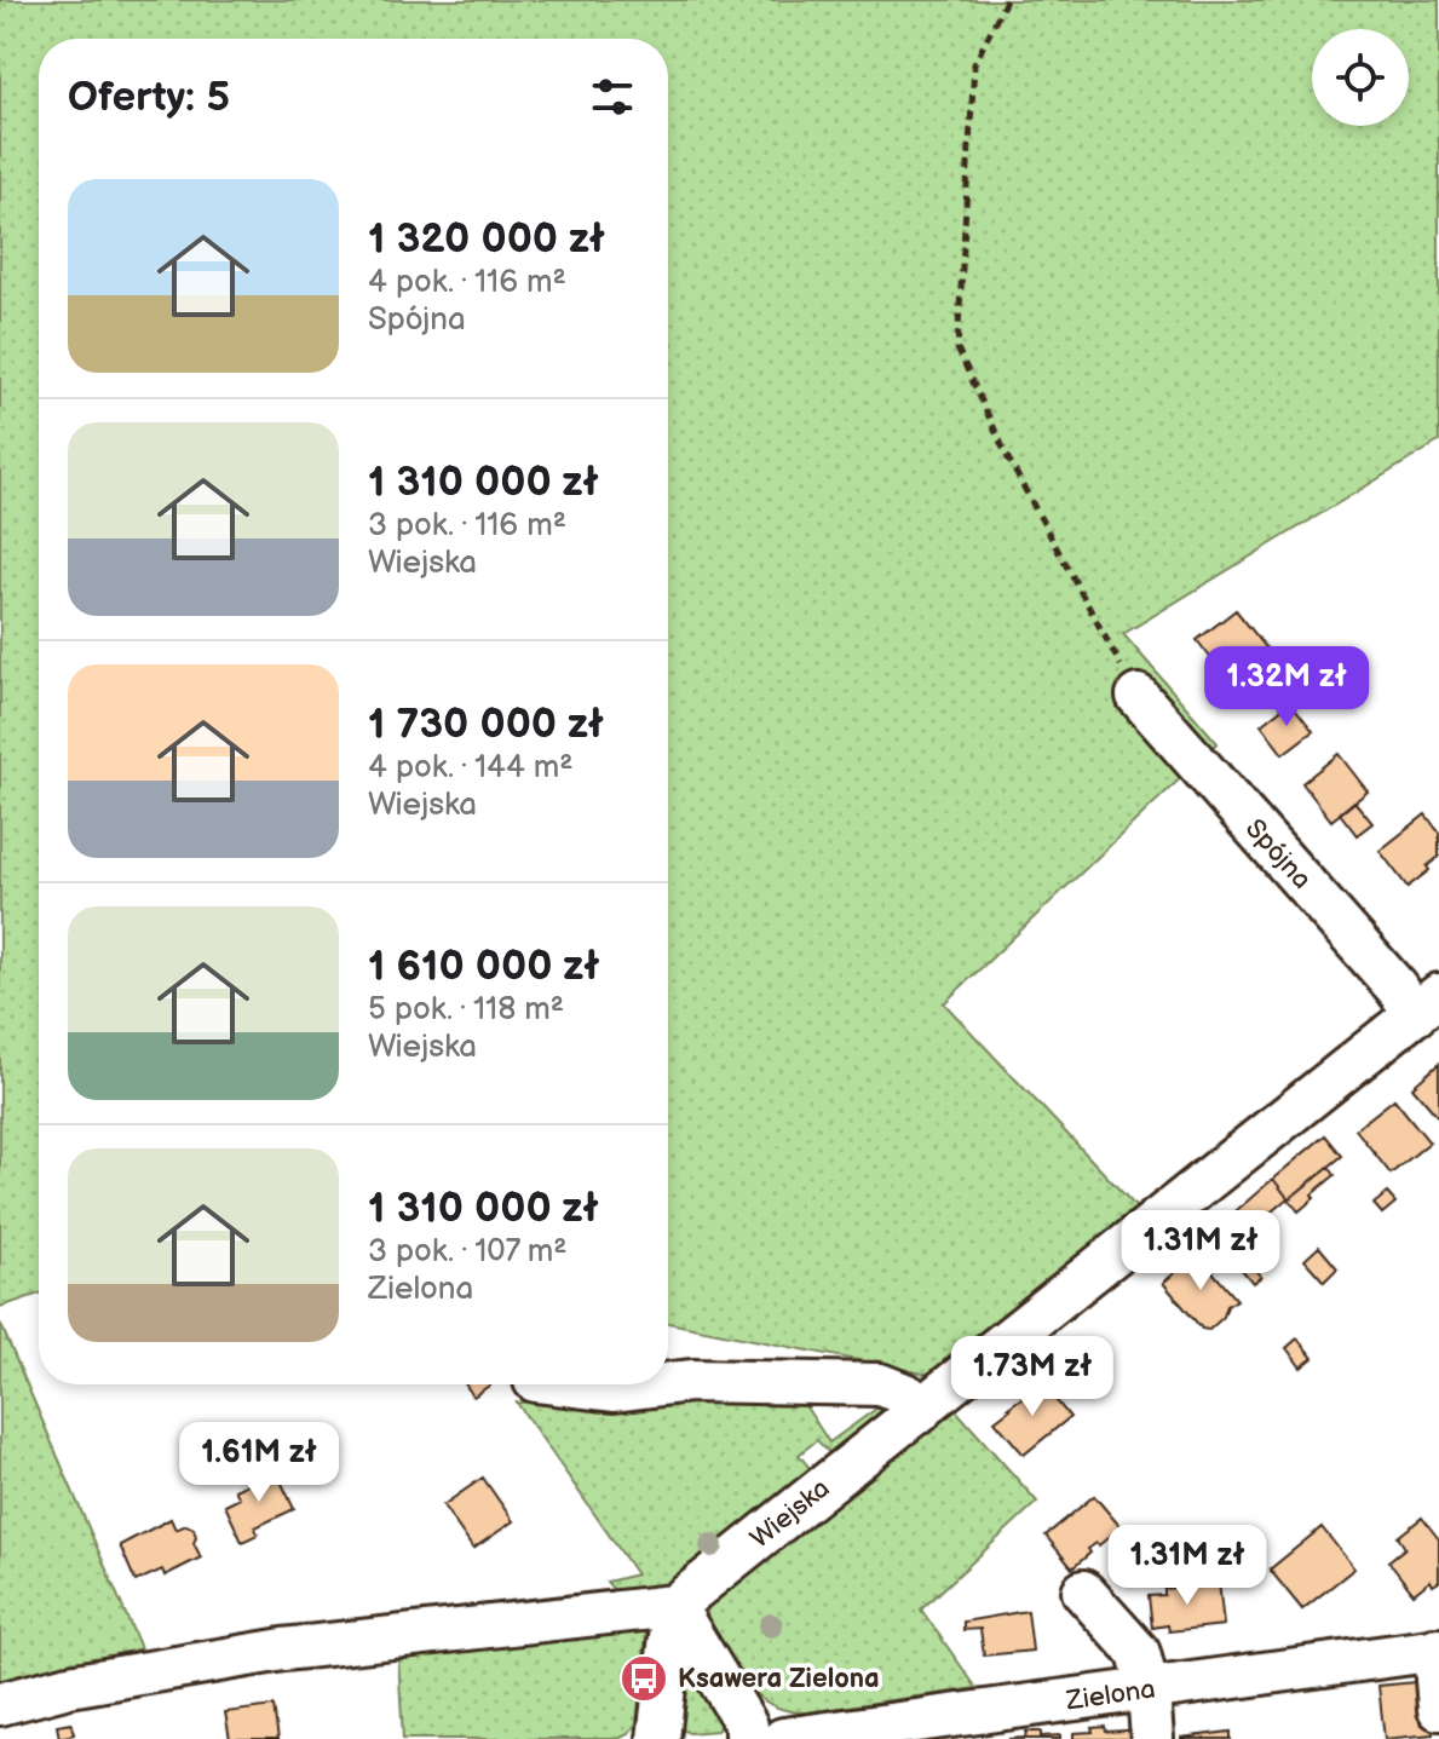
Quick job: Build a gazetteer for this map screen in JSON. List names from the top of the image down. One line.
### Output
{"streets":{"street":["Spójna","Wiejska","Zielona"]},"crossings":[["Spójna","Wiejska"]],"places":{"bus stop":["Ksawera Zielona"]},"page":{"heading":"Oferty: 5","list":[{"name":"1 320 000 zł","note":"4 pok. · 116 m² · Spójna"},{"name":"1 310 000 zł","note":"3 pok. · 116 m² · Wiejska"},{"name":"1 730 000 zł","note":"4 pok. · 144 m² · Wiejska"},{"name":"1 610 000 zł","note":"5 pok. · 118 m² · Wiejska"},{"name":"1 310 000 zł","note":"3 pok. · 107 m² · Zielona"}],"price":["1.32M zł","1.31M zł","1.73M zł","1.61M zł","1.31M zł"]}}
